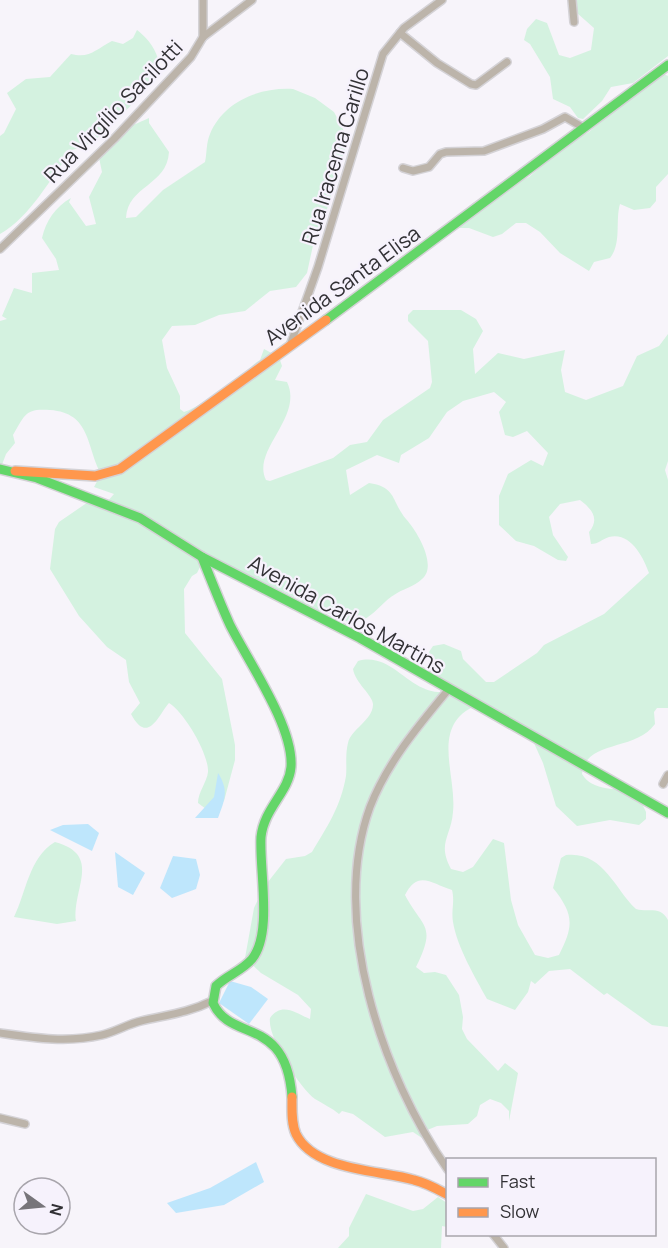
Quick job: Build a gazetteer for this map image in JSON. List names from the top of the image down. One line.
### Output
{"streets":{"street":["Rua Virgílio Sacilotti","Rua Iracema Carillo","Avenida Santa Elisa","Avenida Carlos Martins"]},"crossings":[["Rua Iracema Carillo","Avenida Santa Elisa"],["Avenida Santa Elisa","Avenida Carlos Martins"]],"legend":["Fast","Slow"],"north":"right"}
